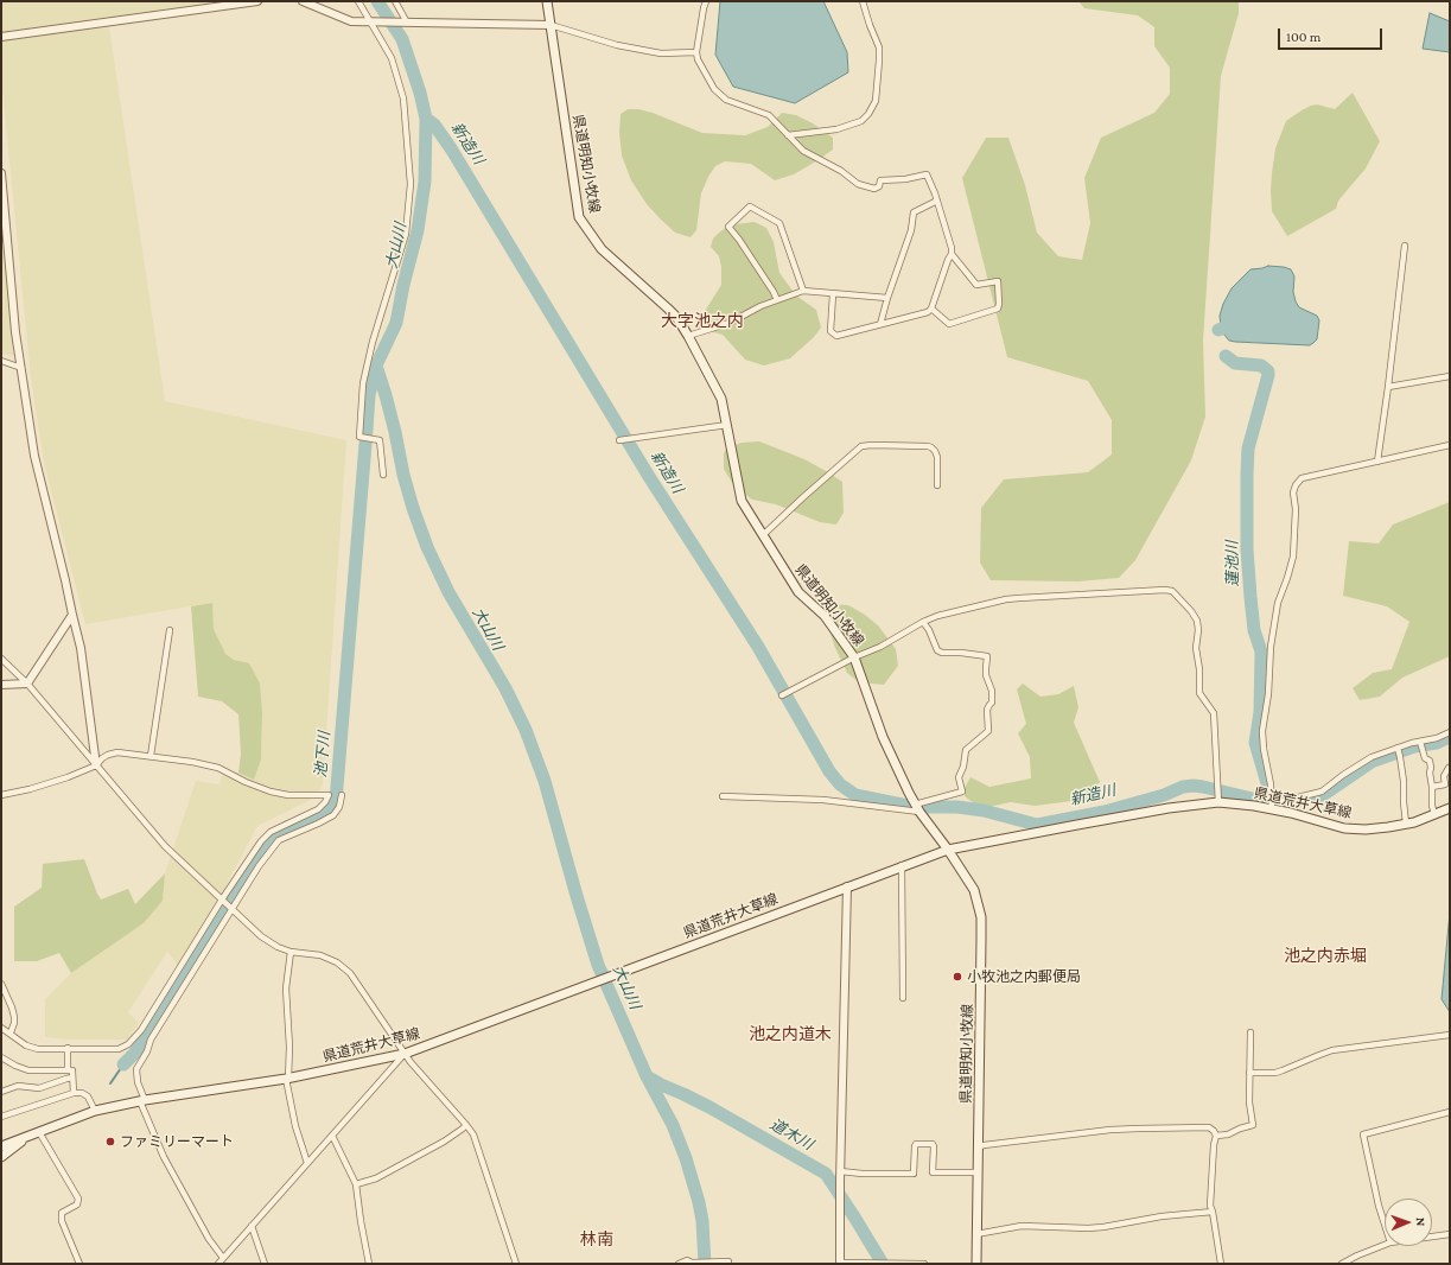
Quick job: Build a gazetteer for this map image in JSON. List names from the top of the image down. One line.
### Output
{"streets":{"main road":["県道明知小牧線","県道荒井大草線"]},"crossings":[["県道明知小牧線","県道荒井大草線"]],"districts":["大字池之内","池之内赤堀","池之内道木","林南"],"water":["新造川","大山川","蓮池川","池下川","道木川"],"places":["小牧池之内郵便局","ファミリーマート"],"scale_bar":"100 m","north":"right"}
